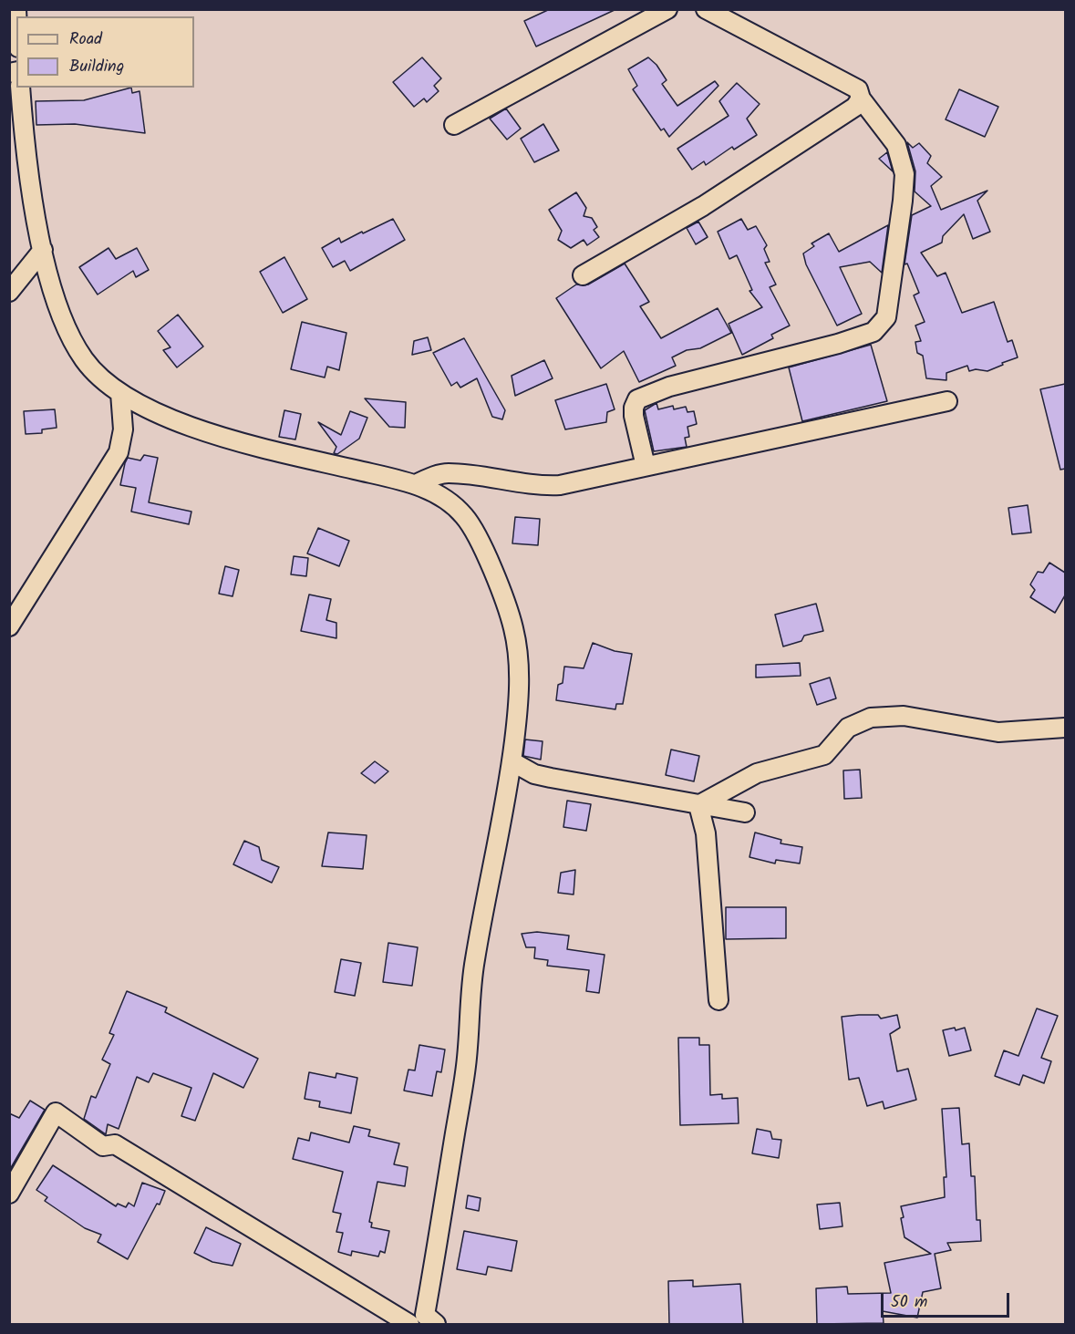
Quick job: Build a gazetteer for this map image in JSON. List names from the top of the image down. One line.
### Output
{"legend":["Road","Building"],"scale_bar":"50 m"}
